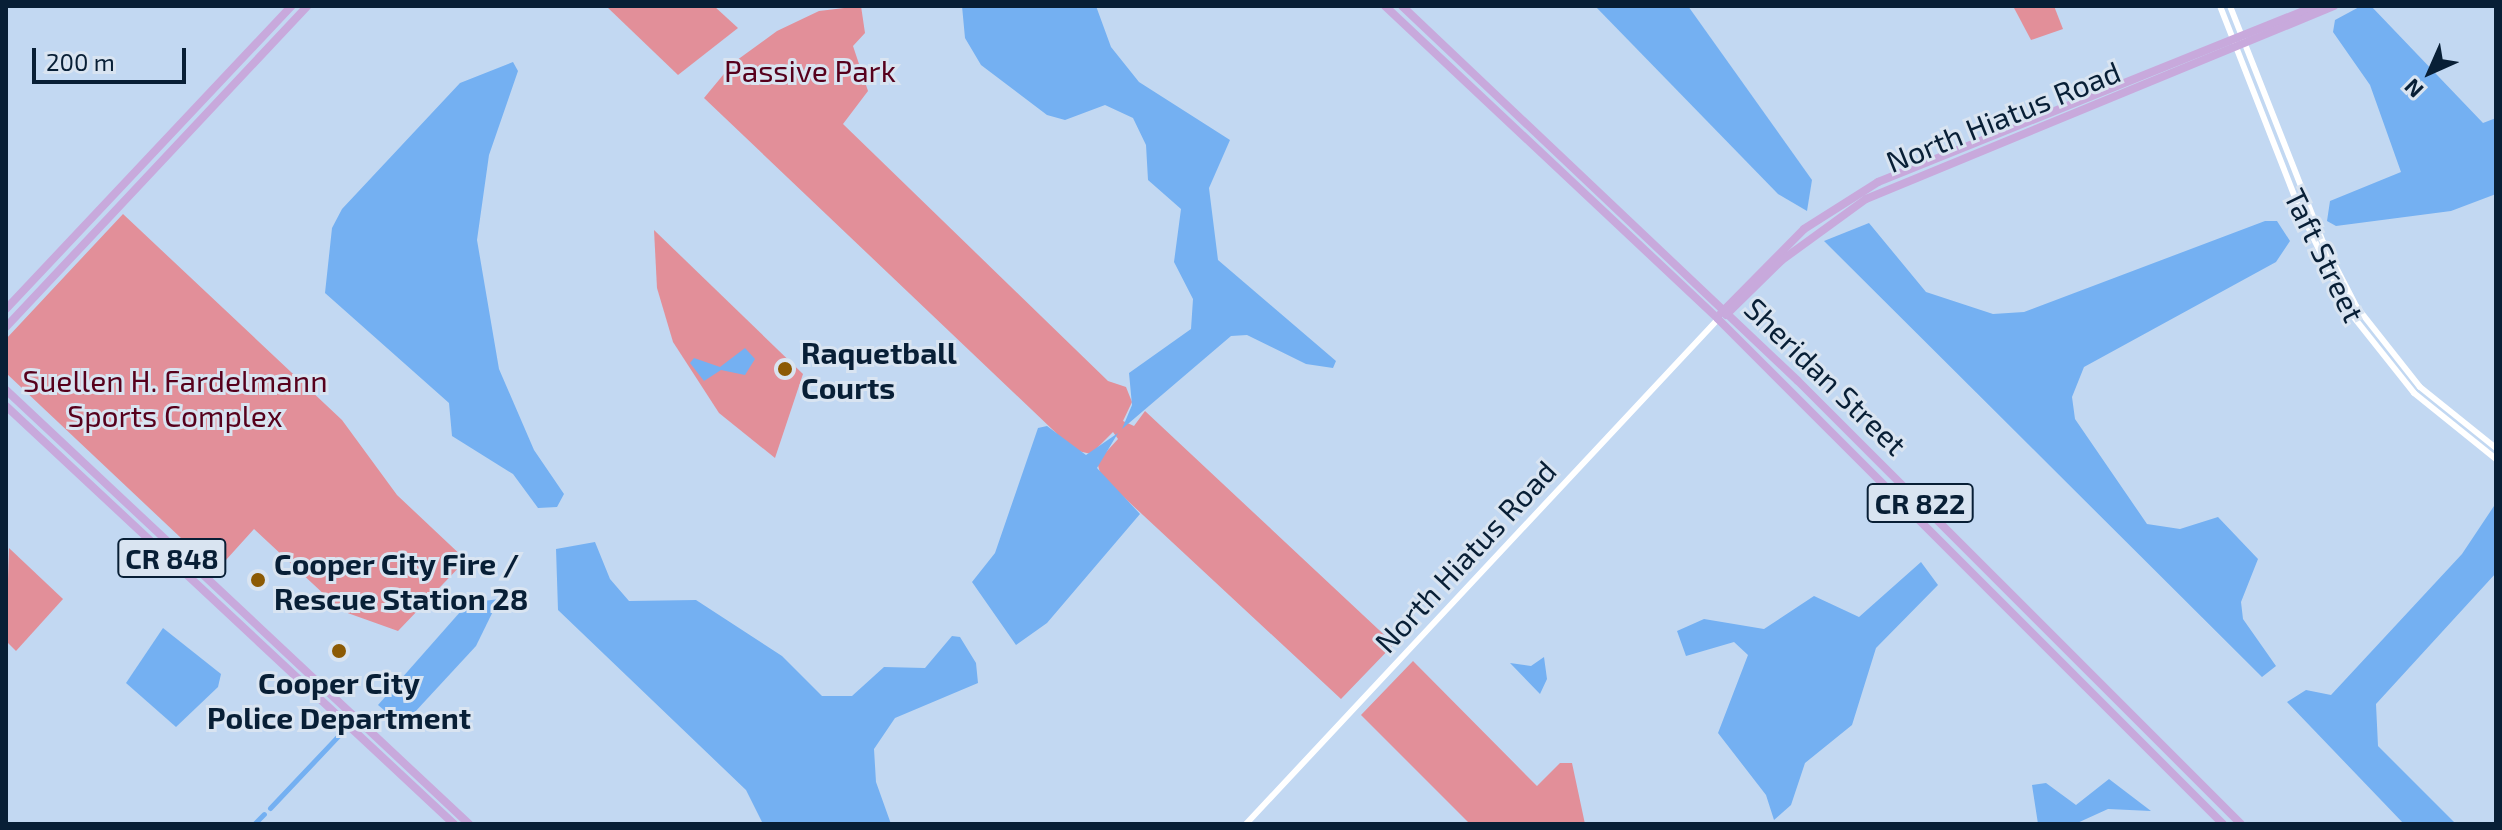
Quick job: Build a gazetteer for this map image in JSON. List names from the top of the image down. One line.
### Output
{"streets":{"main road":["North Hiatus Road","Sheridan Street","CR 822","CR 848"],"street":["Taft Street"]},"crossings":[["North Hiatus Road","Taft Street"],["North Hiatus Road","Sheridan Street"]],"parks":["Passive Park","Suellen H. Fardelmann Sports Complex"],"places":["Raquetball Courts","Cooper City Fire / Rescue Station 28","Cooper City Police Department"],"scale_bar":"200 m","north":"bottom left"}
